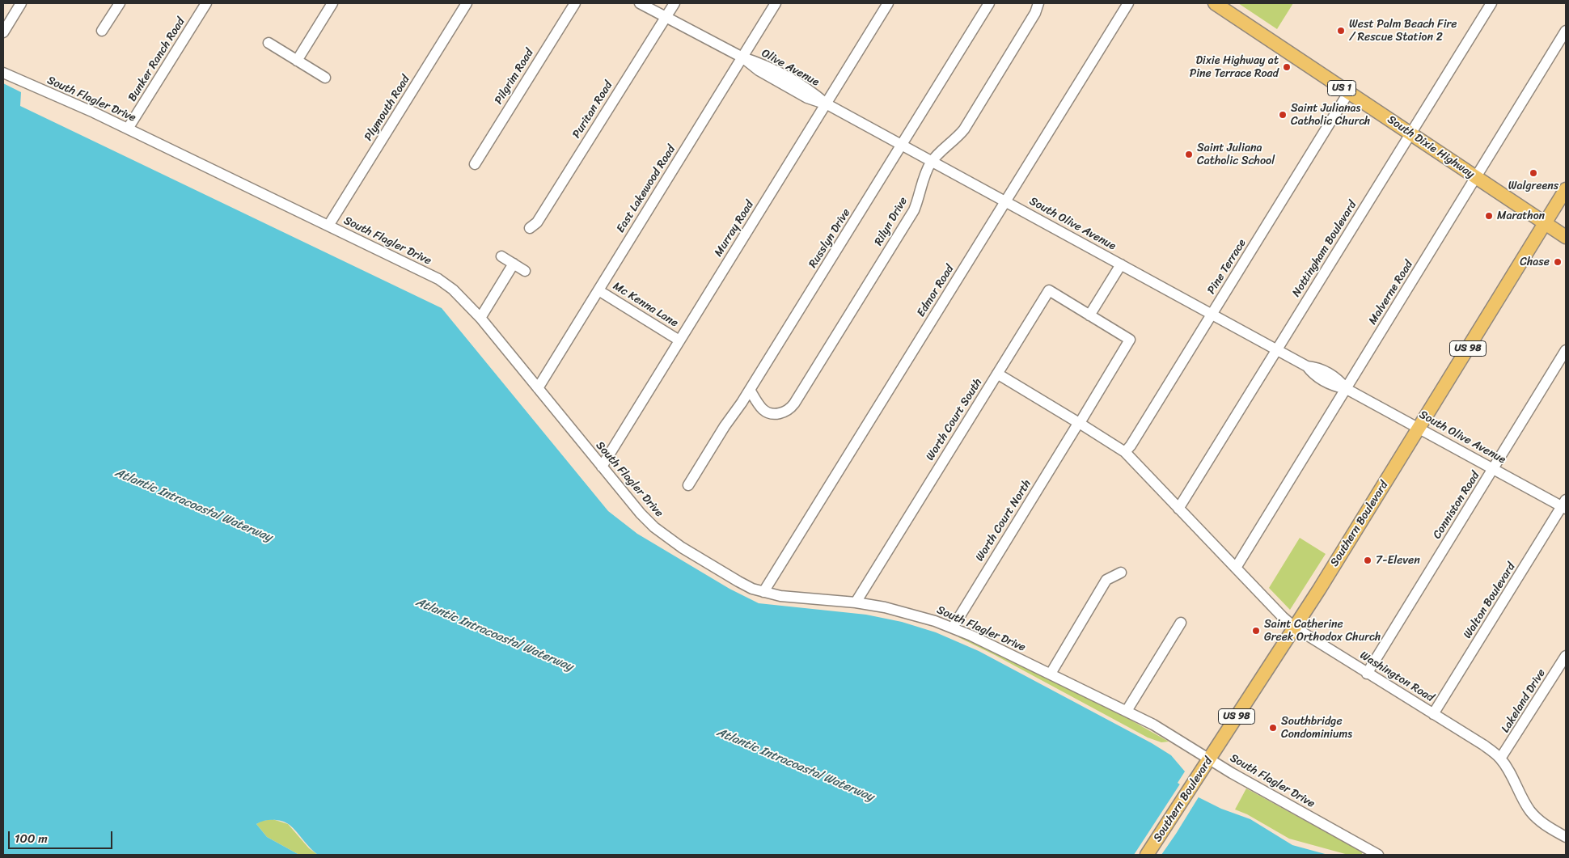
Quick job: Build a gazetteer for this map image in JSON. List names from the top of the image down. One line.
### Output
{"streets":{"main road":["US 1","South Dixie Highway","US 98","Southern Boulevard"],"street":["Bunker Ranch Road","Olive Avenue","Pilgrim Road","South Flagler Drive","Plymouth Road","Puritan Road","East Lakewood Road","Rilyn Drive","South Olive Avenue","Murray Road","Russlyn Drive","Nottingham Boulevard","Pine Terrace","Edmor Road","Malverne Road","Mc Kenna Lane","Worth Court South","Conniston Road","Worth Court North","Walton Boulevard","Washington Road","Lakeland Drive"]},"crossings":[["Bunker Ranch Road","South Flagler Drive"],["Olive Avenue","Puritan Road"],["Olive Avenue","East Lakewood Road"],["Olive Avenue","South Olive Avenue"],["Olive Avenue","Murray Road"],["South Flagler Drive","Plymouth Road"],["South Flagler Drive","East Lakewood Road"],["South Flagler Drive","Murray Road"],["South Flagler Drive","Edmor Road"],["South Flagler Drive","Worth Court South"],["South Flagler Drive","Worth Court North"],["South Flagler Drive","Southern Boulevard"],["South Dixie Highway","Nottingham Boulevard"],["South Dixie Highway","Pine Terrace"],["South Dixie Highway","Malverne Road"],["South Dixie Highway","Southern Boulevard"],["East Lakewood Road","Mc Kenna Lane"],["Rilyn Drive","South Olive Avenue"],["Rilyn Drive","Russlyn Drive"],["South Olive Avenue","Murray Road"],["South Olive Avenue","Russlyn Drive"],["South Olive Avenue","Nottingham Boulevard"],["South Olive Avenue","Pine Terrace"],["South Olive Avenue","Edmor Road"],["South Olive Avenue","Malverne Road"],["South Olive Avenue","Conniston Road"],["South Olive Avenue","Southern Boulevard"],["South Olive Avenue","Walton Boulevard"],["Murray Road","Mc Kenna Lane"],["Nottingham Boulevard","Washington Road"],["Pine Terrace","Washington Road"],["Malverne Road","Washington Road"],["Worth Court South","Worth Court North"],["Worth Court South","Washington Road"],["Conniston Road","Washington Road"],["Worth Court North","Washington Road"],["Southern Boulevard","Washington Road"],["Walton Boulevard","Washington Road"],["Washington Road","Lakeland Drive"]],"water":["Atlantic Intracoastal Waterway"],"places":["West Palm Beach Fire / Rescue Station 2","Dixie Highway at Pine Terrace Road","Saint Julianas Catholic Church","Saint Juliana Catholic School","Walgreens","Marathon","Chase","7-Eleven","Saint Catherine Greek Orthodox Church","Southbridge Condominiums"],"scale_bar":"100 m"}
